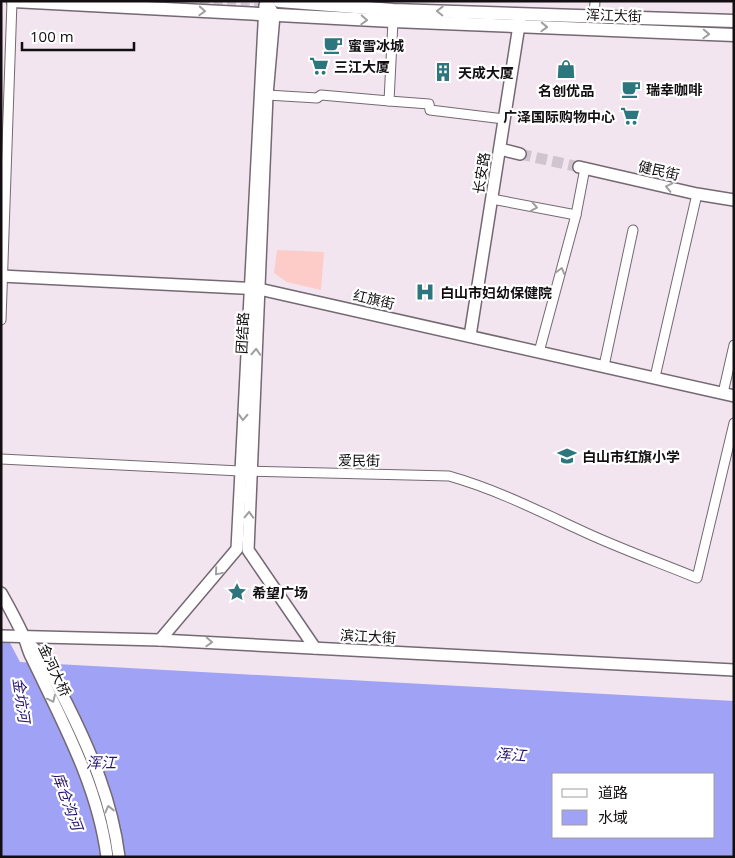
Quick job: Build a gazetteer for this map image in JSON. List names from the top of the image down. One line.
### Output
{"streets":{"main road":["浑江大街"],"street":["健民街","长安路","红旗街","团结路","爱民街","滨江大街","金河大桥"]},"crossings":[["浑江大街","长安路"],["浑江大街","团结路"],["长安路","红旗街"],["红旗街","团结路"],["团结路","爱民街"],["滨江大街","金河大桥"]],"one_way":["健民街"],"water":["金坑河","浑江","库仓沟河"],"places":{"cafe":["蜜雪冰城","瑞幸咖啡"],"supermarket":["三江大厦","广泽国际购物中心"],"shop":["名创优品"],"building":["天成大厦"],"hospital":["白山市妇幼保健院"],"school or university":["白山市红旗小学"],"place":["希望广场"]},"legend":["道路","水域"],"scale_bar":"100 m"}
